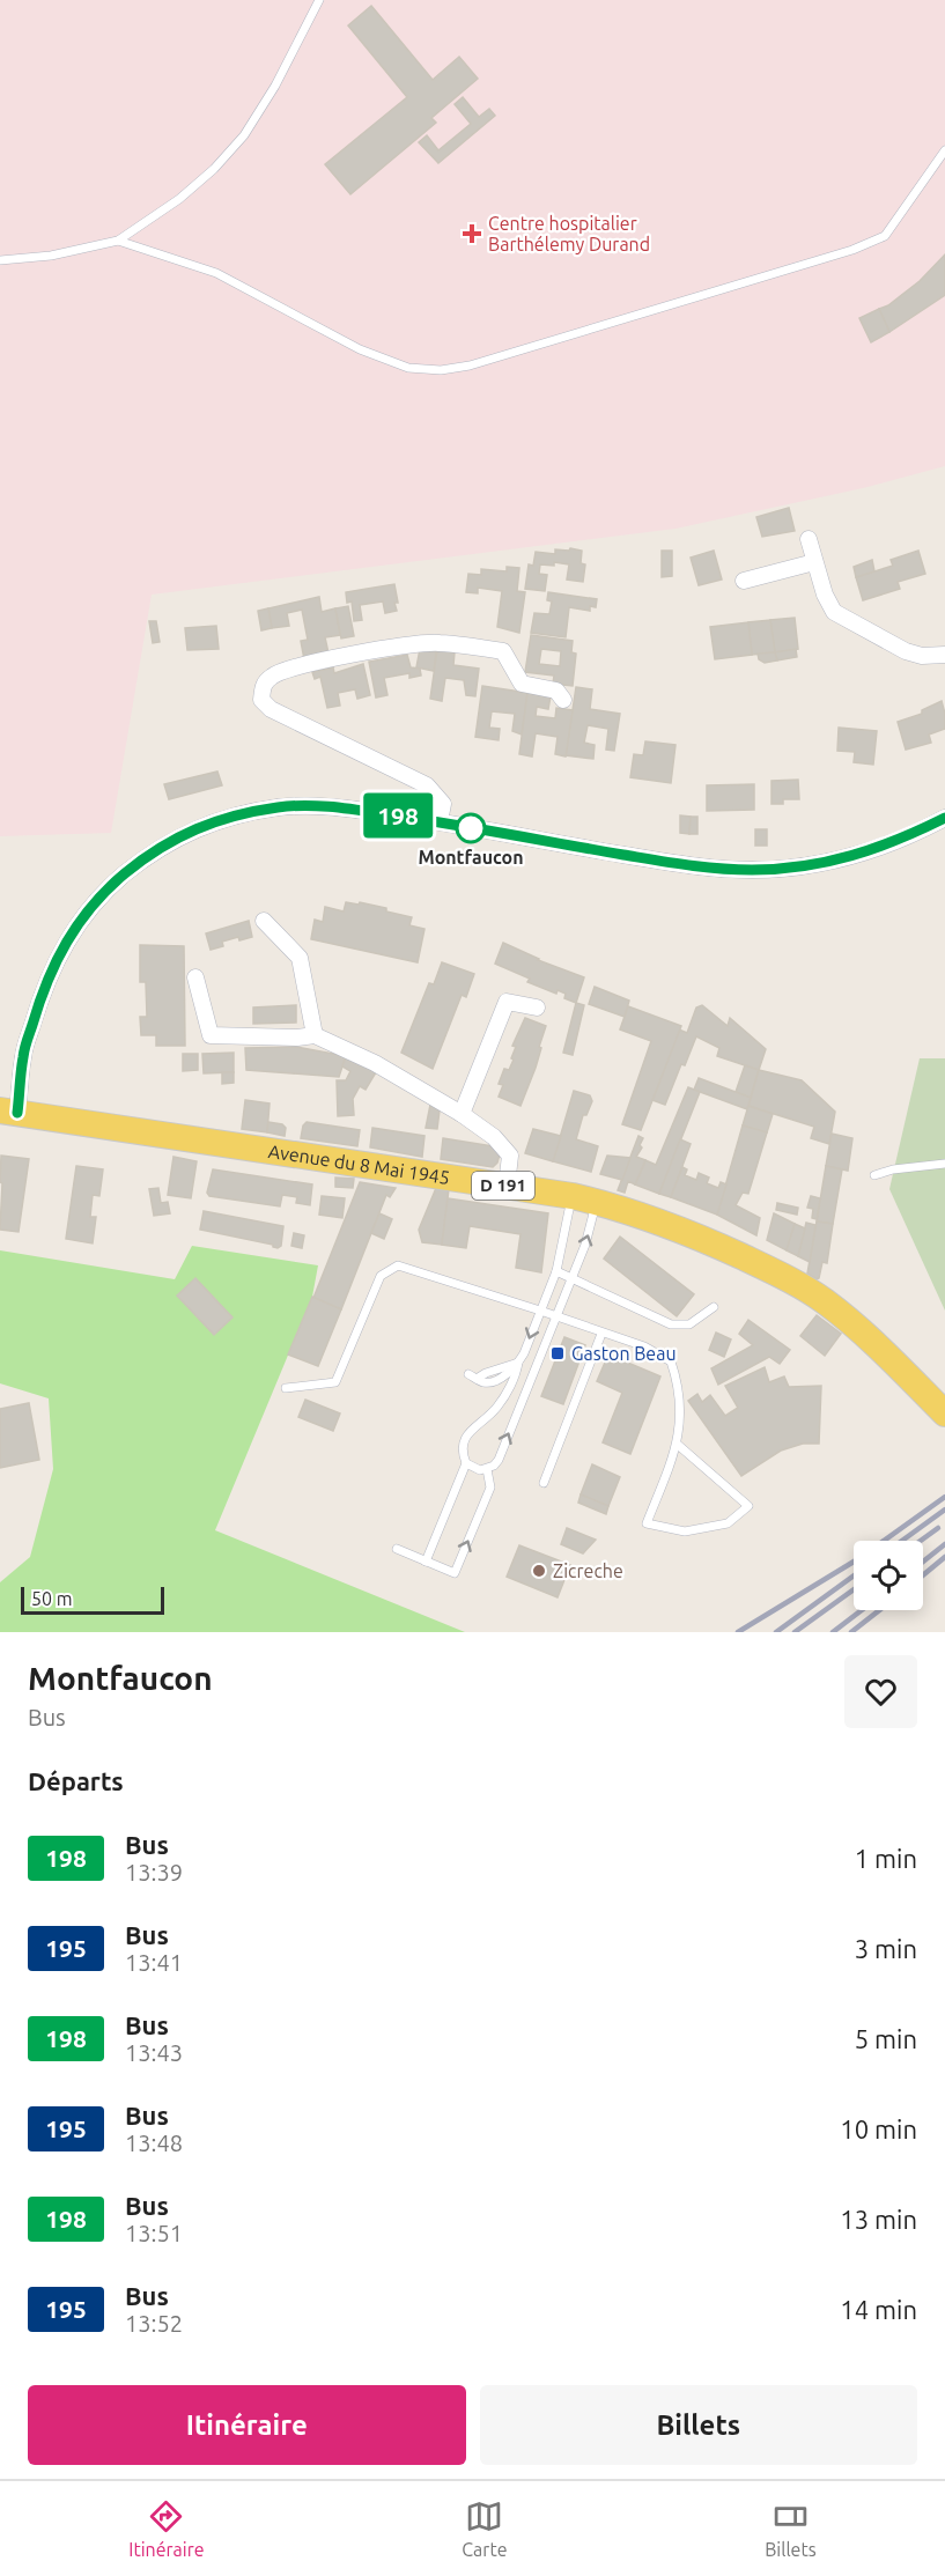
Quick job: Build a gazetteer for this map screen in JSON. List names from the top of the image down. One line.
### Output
{"streets":{"main road":["Avenue du 8 Mai 1945","D 191"]},"places":{"health":["Centre hospitalier Barthélemy Durand"],"other":["Montfaucon","Zicreche"],"transit":["Gaston Beau"]},"lines":["bus line 198"],"scale_bar":"50 m","page":{"on_map":"198","scale":"50 m","heading":[["Montfaucon","Bus"],"Départs"],"list":[{"mark":"198","name":"Bus","note":"13:39","value":"1 min"},{"mark":"195","name":"Bus","note":"13:41","value":"3 min"},{"mark":"198","name":"Bus","note":"13:43","value":"5 min"},{"mark":"195","name":"Bus","note":"13:48","value":"10 min"},{"mark":"198","name":"Bus","note":"13:51","value":"13 min"},{"mark":"195","name":"Bus","note":"13:52","value":"14 min"}],"buttons":["Itinéraire","Billets"],"tabs":["Itinéraire","Carte","Billets"]}}
